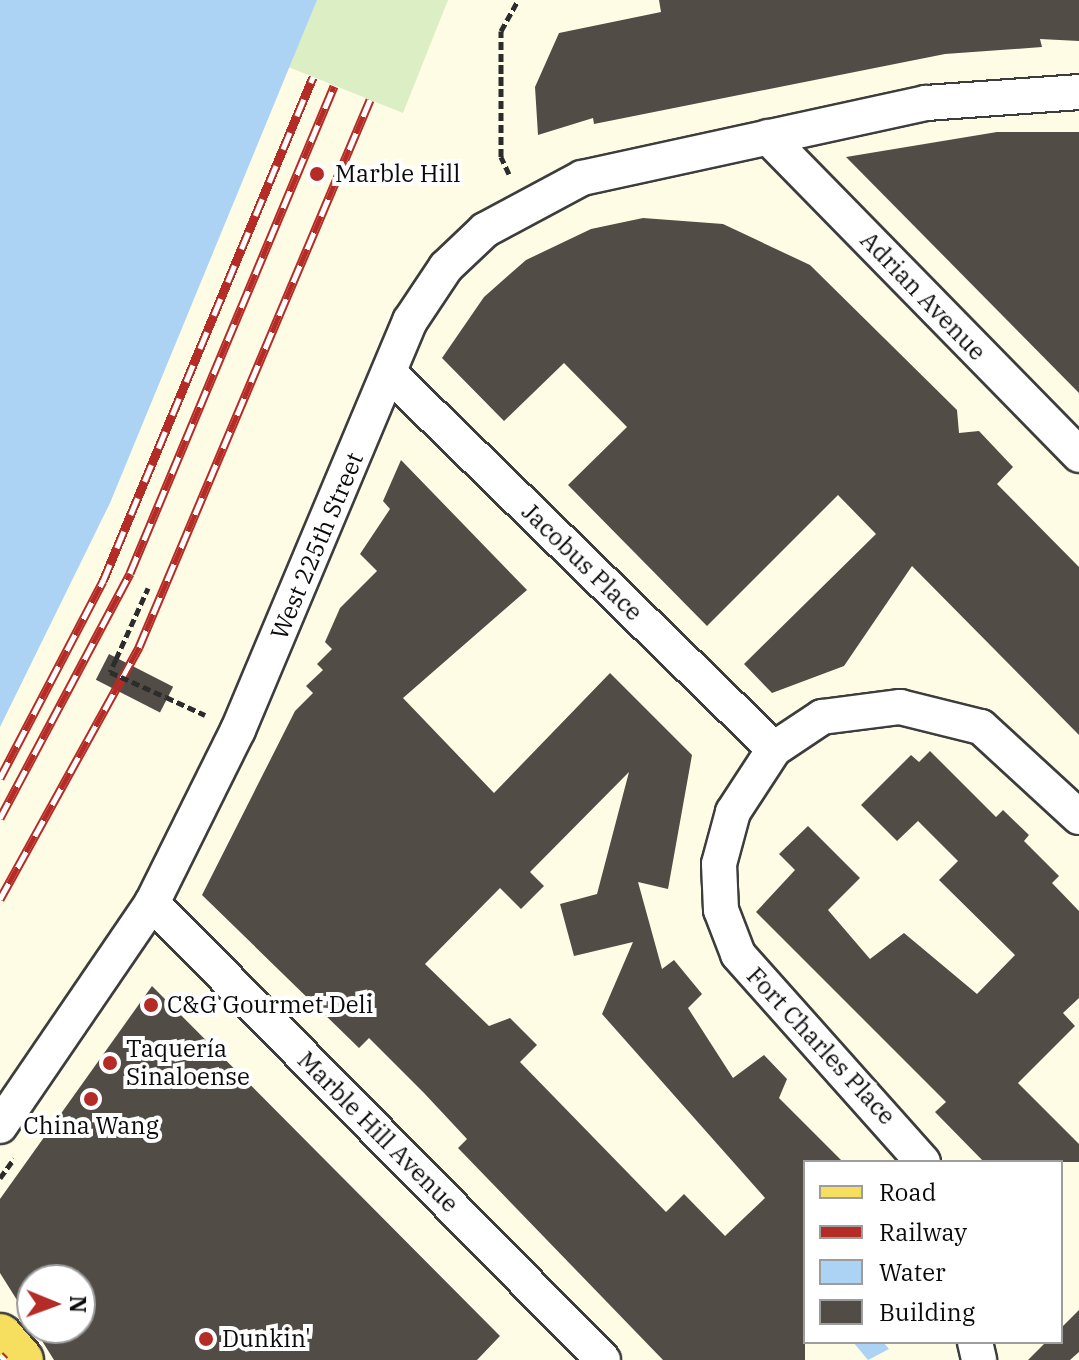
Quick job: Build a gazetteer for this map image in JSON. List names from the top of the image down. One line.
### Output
{"streets":{"street":["Adrian Avenue","West 225th Street","Jacobus Place","Fort Charles Place","Marble Hill Avenue"]},"crossings":[["Adrian Avenue","West 225th Street"],["West 225th Street","Jacobus Place"],["West 225th Street","Marble Hill Avenue"],["Jacobus Place","Fort Charles Place"]],"places":["Marble Hill","C&G Gourmet Deli","Taquería Sinaloense","China Wang","Dunkin'"],"legend":["Road","Railway","Water","Building"],"north":"right"}
